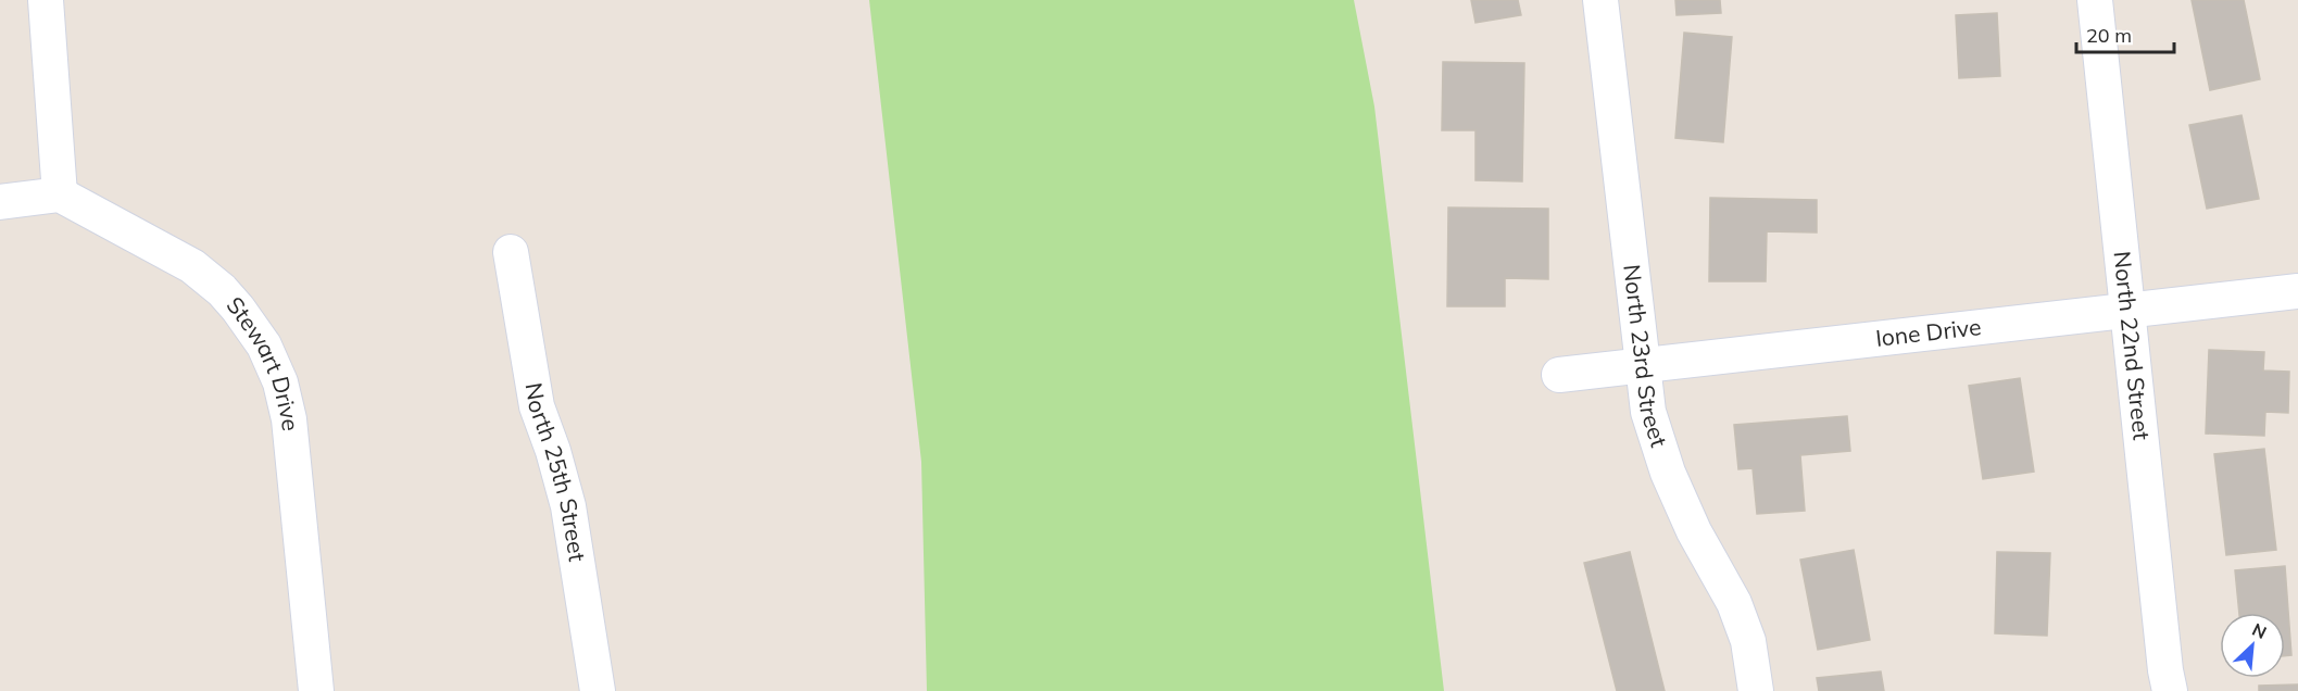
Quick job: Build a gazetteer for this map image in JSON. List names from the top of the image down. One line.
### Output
{"streets":{"street":["Ione Drive","North 22nd Street","North 23rd Street","Stewart Drive","North 25th Street"]},"crossings":[["Ione Drive","North 22nd Street"],["Ione Drive","North 23rd Street"]],"scale_bar":"20 m","north":"top right"}
